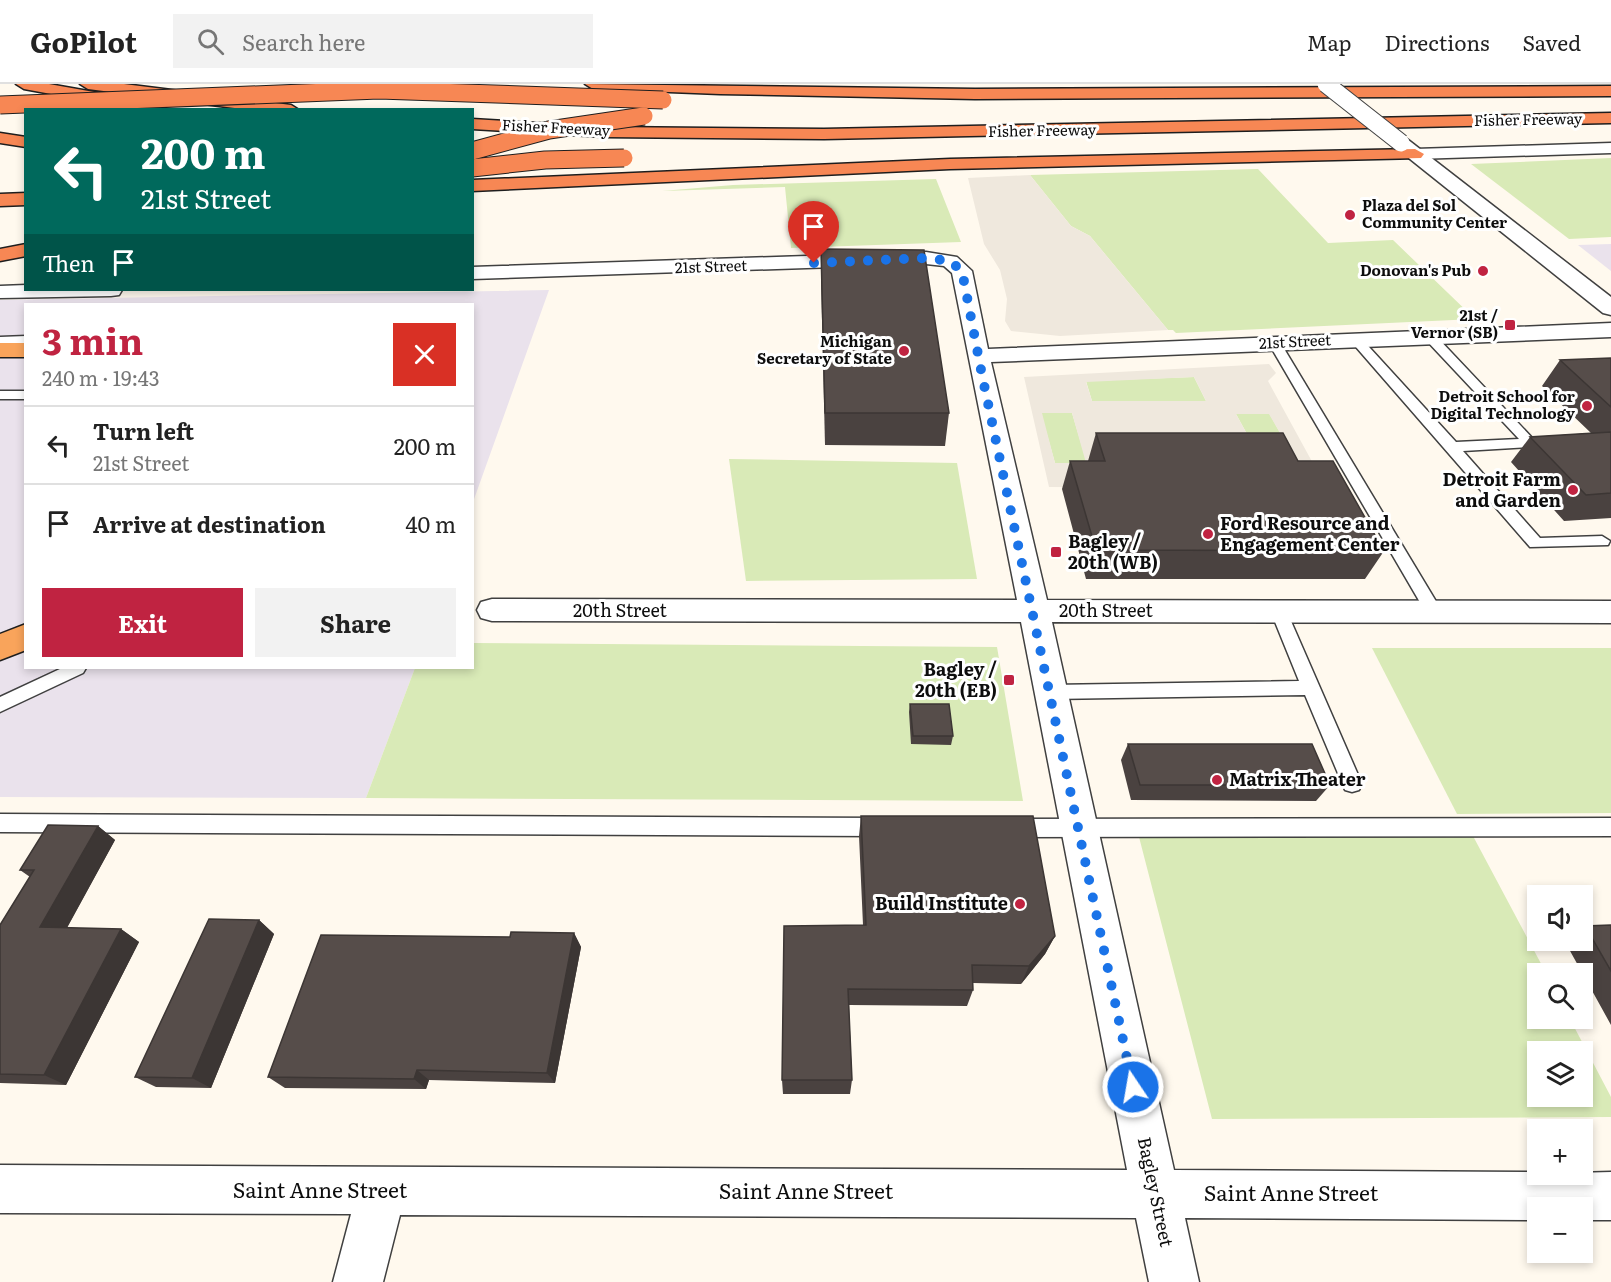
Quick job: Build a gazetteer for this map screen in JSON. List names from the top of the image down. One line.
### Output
{"streets":{"highway":["Fisher Freeway"],"street":["21st Street","20th Street","Saint Anne Street","Bagley Street"]},"crossings":[["21st Street","Bagley Street"],["20th Street","Bagley Street"],["Saint Anne Street","Bagley Street"]],"places":{"other":["Plaza del Sol Community Center","Donovan's Pub","Michigan Secretary of State","Detroit School for Digital Technology","Detroit Farm and Garden","Ford Resource and Engagement Center","Matrix Theater","Build Institute"],"transit":["21st / Vernor (SB)","Bagley / 20th (WB)","Bagley / 20th (EB)"]},"page":{"header":"GoPilot","search":"Search here","nav":["Map","Directions","Saved"],"turn":["200 m","21st Street"],"then":"Then","heading":["3 min","240 m · 19:43"],"list":[{"name":"Turn left","note":"21st Street","value":"200 m"},{"name":"Arrive at destination","value":"40 m"}],"buttons":["Exit","Share"],"map_buttons":["+","−"]}}
